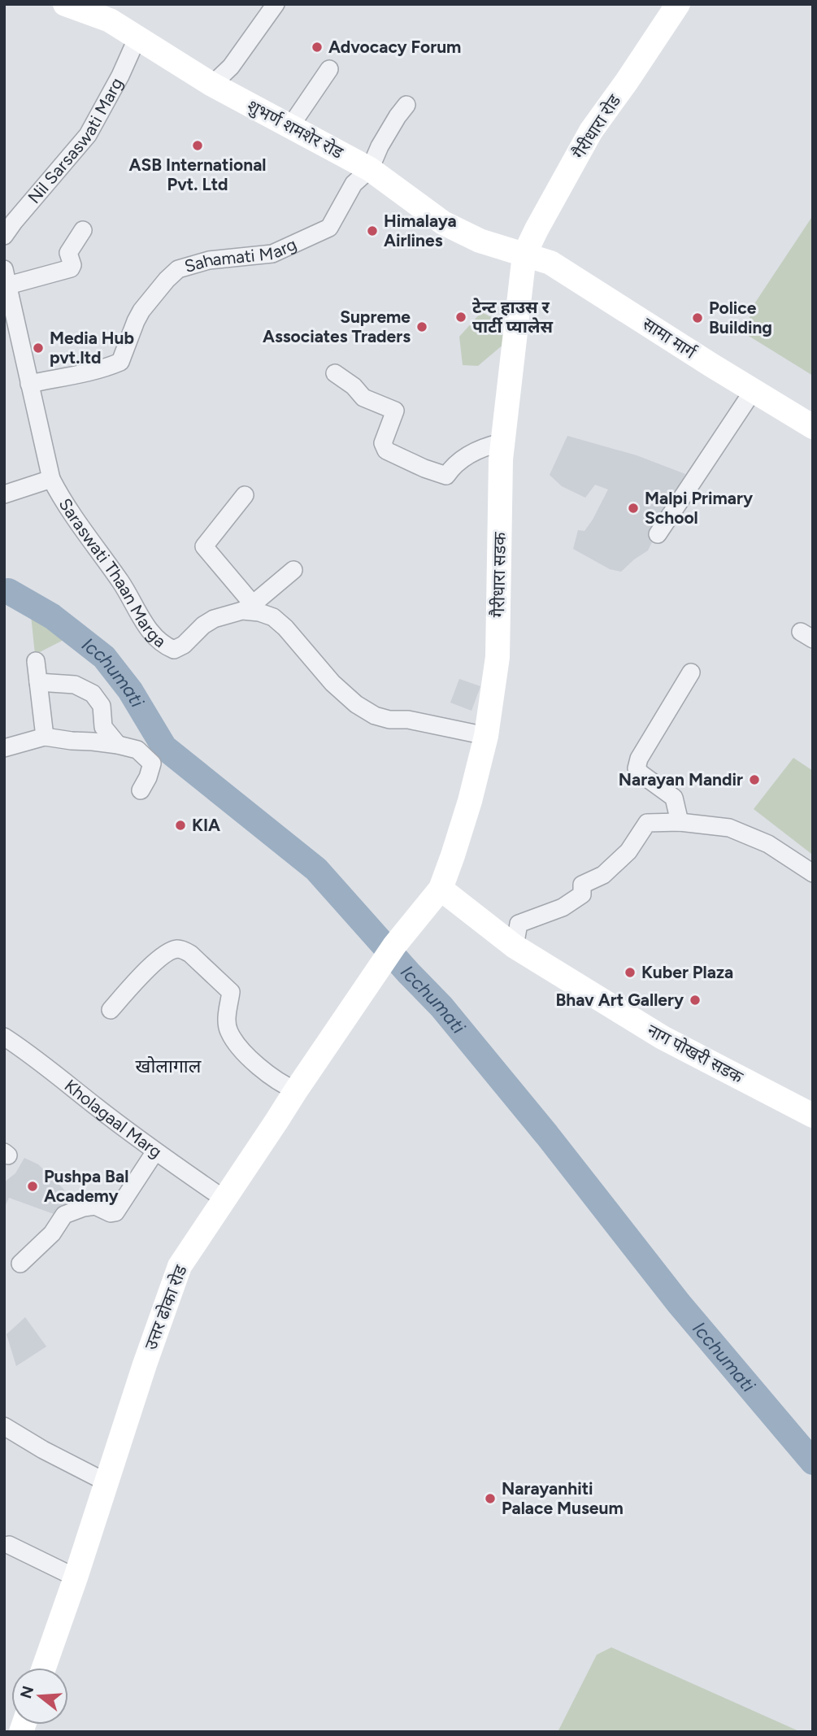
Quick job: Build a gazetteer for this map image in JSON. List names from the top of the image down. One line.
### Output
{"streets":{"main road":["गैरीधारा रोड","शुभर्ण शमशेर रोड","सामा मार्ग","गैरीधारा सडक","नाग पोखरी सडक","उत्तर ढोका रोड"],"street":["Nil Sarsaswati Marg","Sahamati Marg","Saraswati Thaan Marga","Kholagaal Marg"]},"crossings":[["गैरीधारा रोड","शुभर्ण शमशेर रोड"],["गैरीधारा रोड","सामा मार्ग"],["गैरीधारा रोड","गैरीधारा सडक"],["शुभर्ण शमशेर रोड","Nil Sarsaswati Marg"],["शुभर्ण शमशेर रोड","Sahamati Marg"],["शुभर्ण शमशेर रोड","सामा मार्ग"],["शुभर्ण शमशेर रोड","गैरीधारा सडक"],["सामा मार्ग","गैरीधारा सडक"],["Saraswati Thaan Marga","गैरीधारा सडक"],["गैरीधारा सडक","नाग पोखरी सडक"],["गैरीधारा सडक","उत्तर ढोका रोड"],["नाग पोखरी सडक","उत्तर ढोका रोड"],["Kholagaal Marg","उत्तर ढोका रोड"]],"districts":["खोलागाल"],"water":["Icchumati"],"places":["Advocacy Forum","ASB International Pvt. Ltd","Himalaya Airlines","टेन्ट हाउस र पार्टी प्यालेस","Police Building","Supreme Associates Traders","Media Hub pvt.ltd","Malpi Primary School","Narayan Mandir","KIA","Kuber Plaza","Bhav Art Gallery","Pushpa Bal Academy","Narayanhiti Palace Museum"],"north":"left"}
